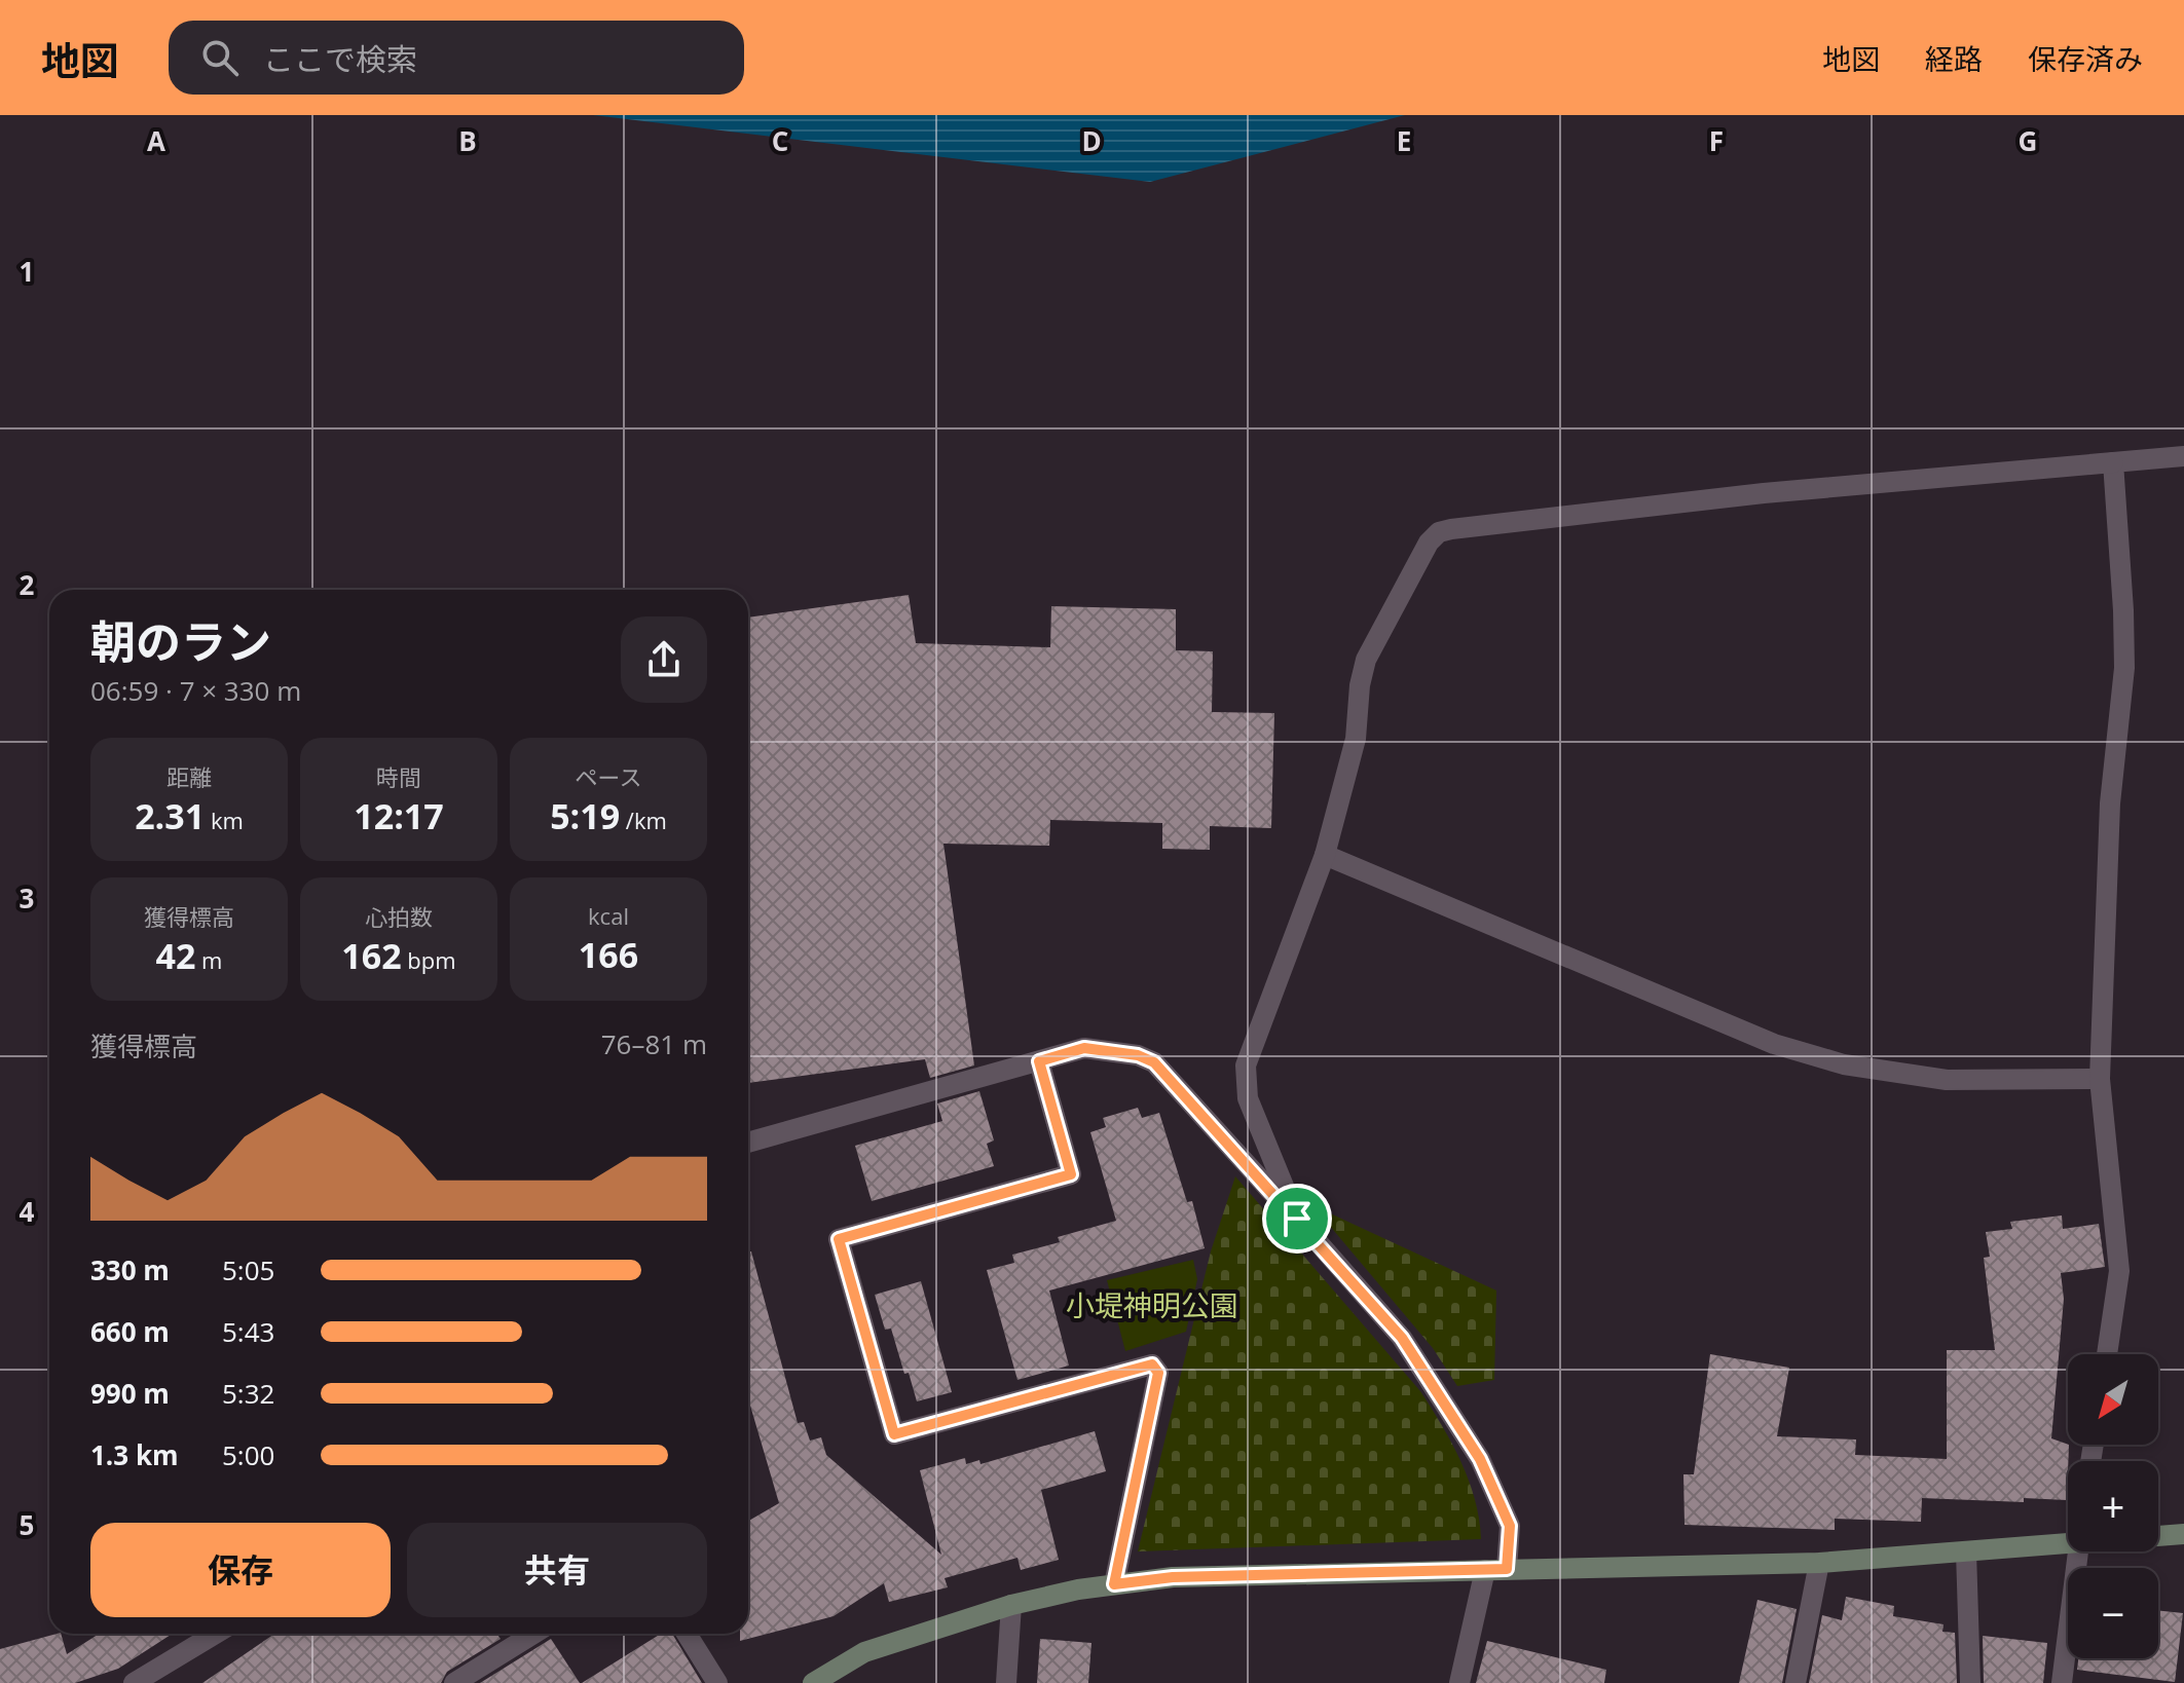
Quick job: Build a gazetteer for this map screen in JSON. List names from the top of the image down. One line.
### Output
{"parks":["小堤神明公園"],"north":"bottom left","page":{"header":"地図","search":"ここで検索","nav":["地図","経路","保存済み"],"heading":["朝のラン","06:59 · 7 × 330 m"],"stats":[["距離","2.31 km"],["時間","12:17"],["ペース","5:19 /km"],["獲得標高","42 m"],["心拍数","162 bpm"],["kcal","166"]],"chart":["獲得標高","76–81 m"],"list":[{"name":"330 m","note":"5:05"},{"name":"660 m","note":"5:43"},{"name":"990 m","note":"5:32"},{"name":"1.3 km","note":"5:00"}],"map_buttons":["+","−"],"buttons":["保存","共有"]},"grid":{"columns":["A","B","C","D","E","F","G"],"rows":["1","2","3","4","5"]}}
